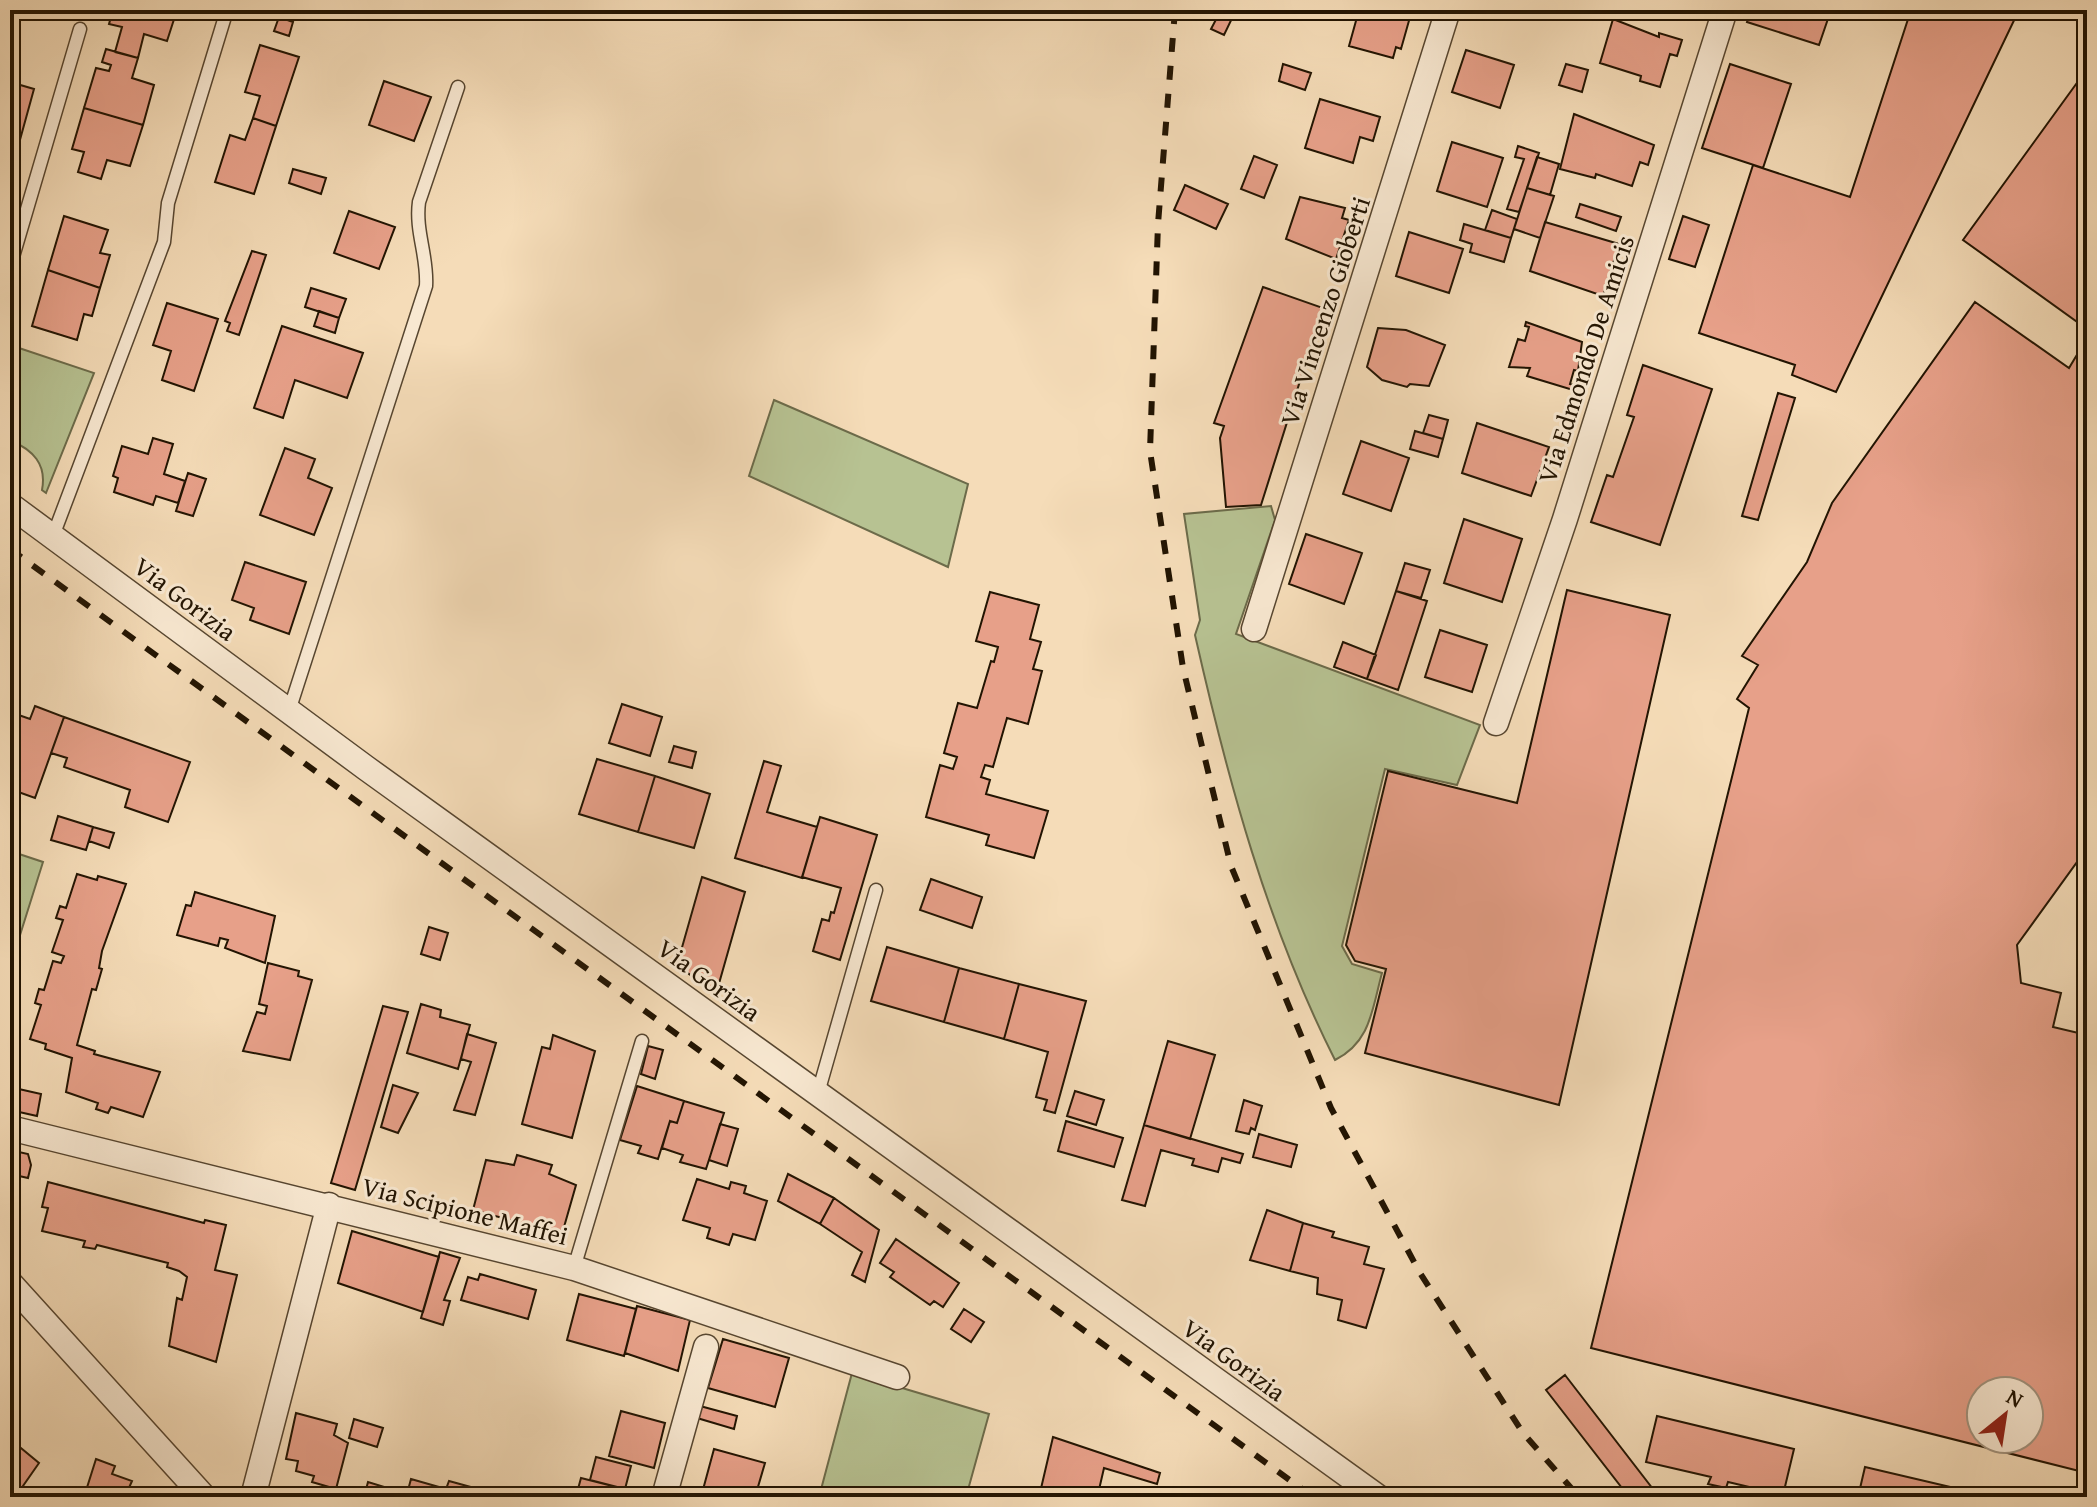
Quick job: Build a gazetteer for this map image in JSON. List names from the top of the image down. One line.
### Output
{"streets":{"street":["Via Vincenzo Gioberti","Via Edmondo De Amicis","Via Gorizia","Via Scipione Maffei"]},"north":"top right"}
